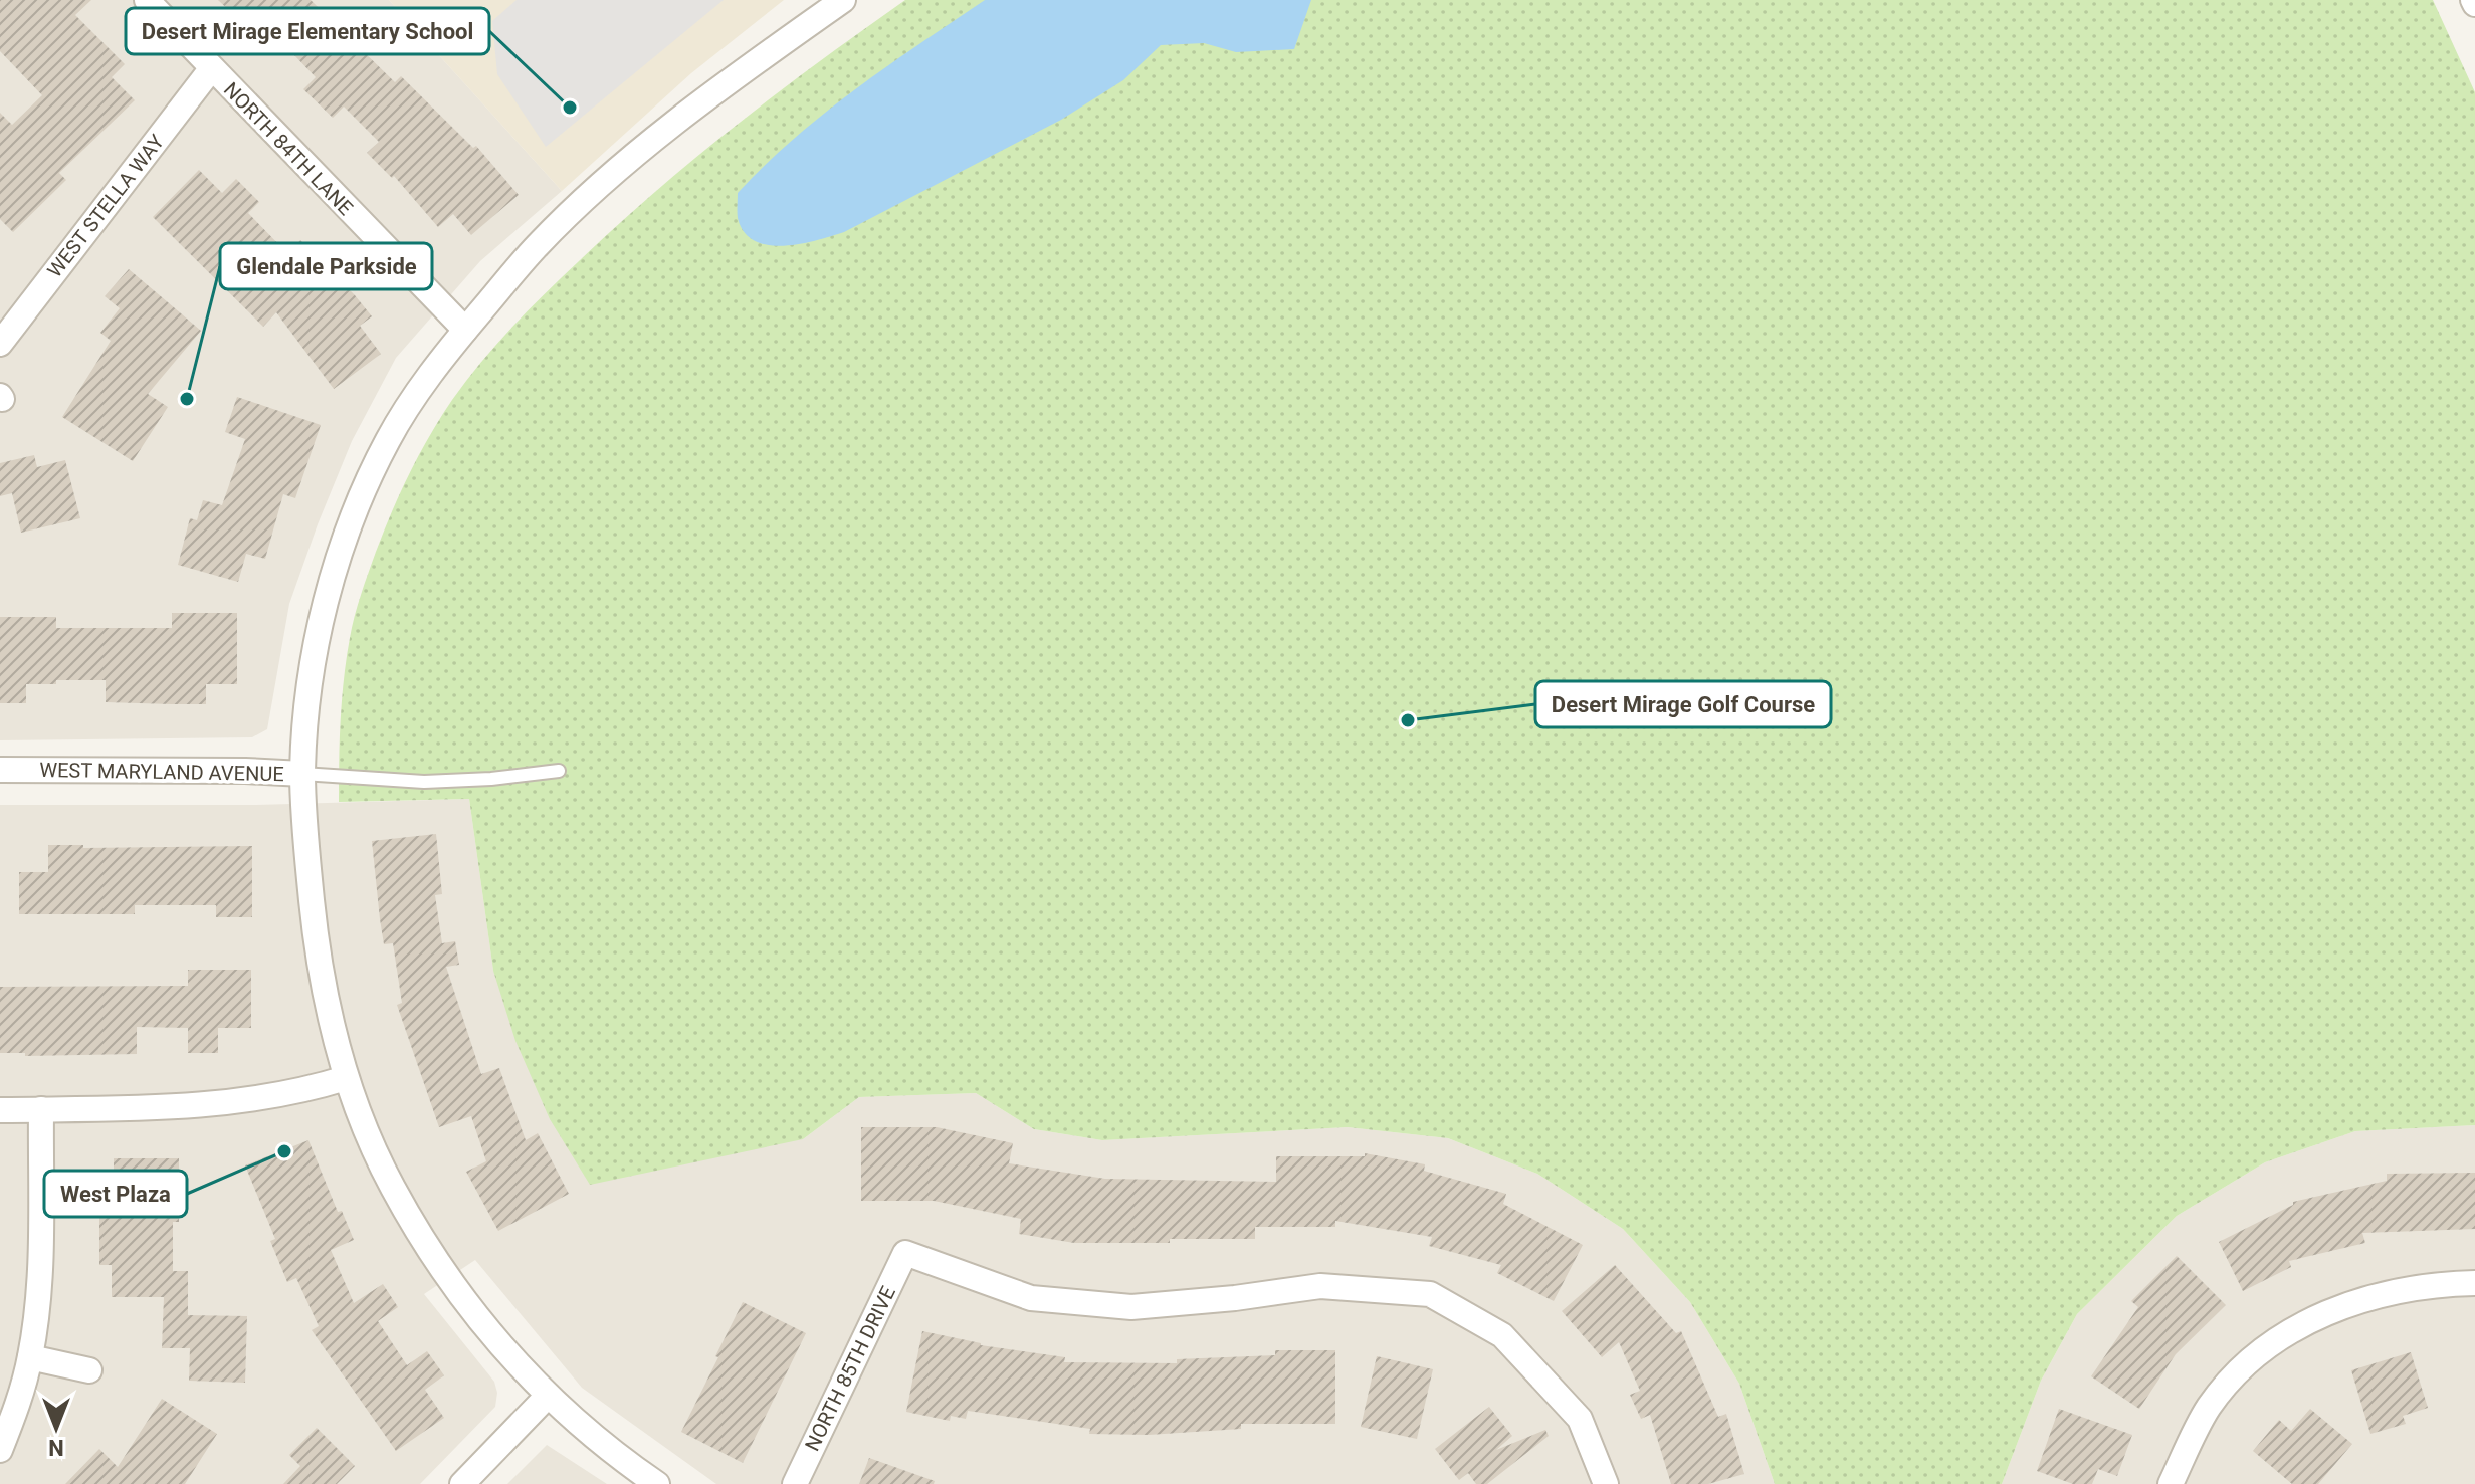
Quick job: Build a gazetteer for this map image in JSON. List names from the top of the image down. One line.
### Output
{"streets":{"street":["NORTH 84TH LANE","WEST STELLA WAY","WEST MARYLAND AVENUE","NORTH 85TH DRIVE"]},"crossings":[["NORTH 84TH LANE","WEST STELLA WAY"],["NORTH 84TH LANE","WEST MARYLAND AVENUE"]],"places":["Desert Mirage Elementary School","Glendale Parkside","Desert Mirage Golf Course","West Plaza"],"north":"bottom"}
